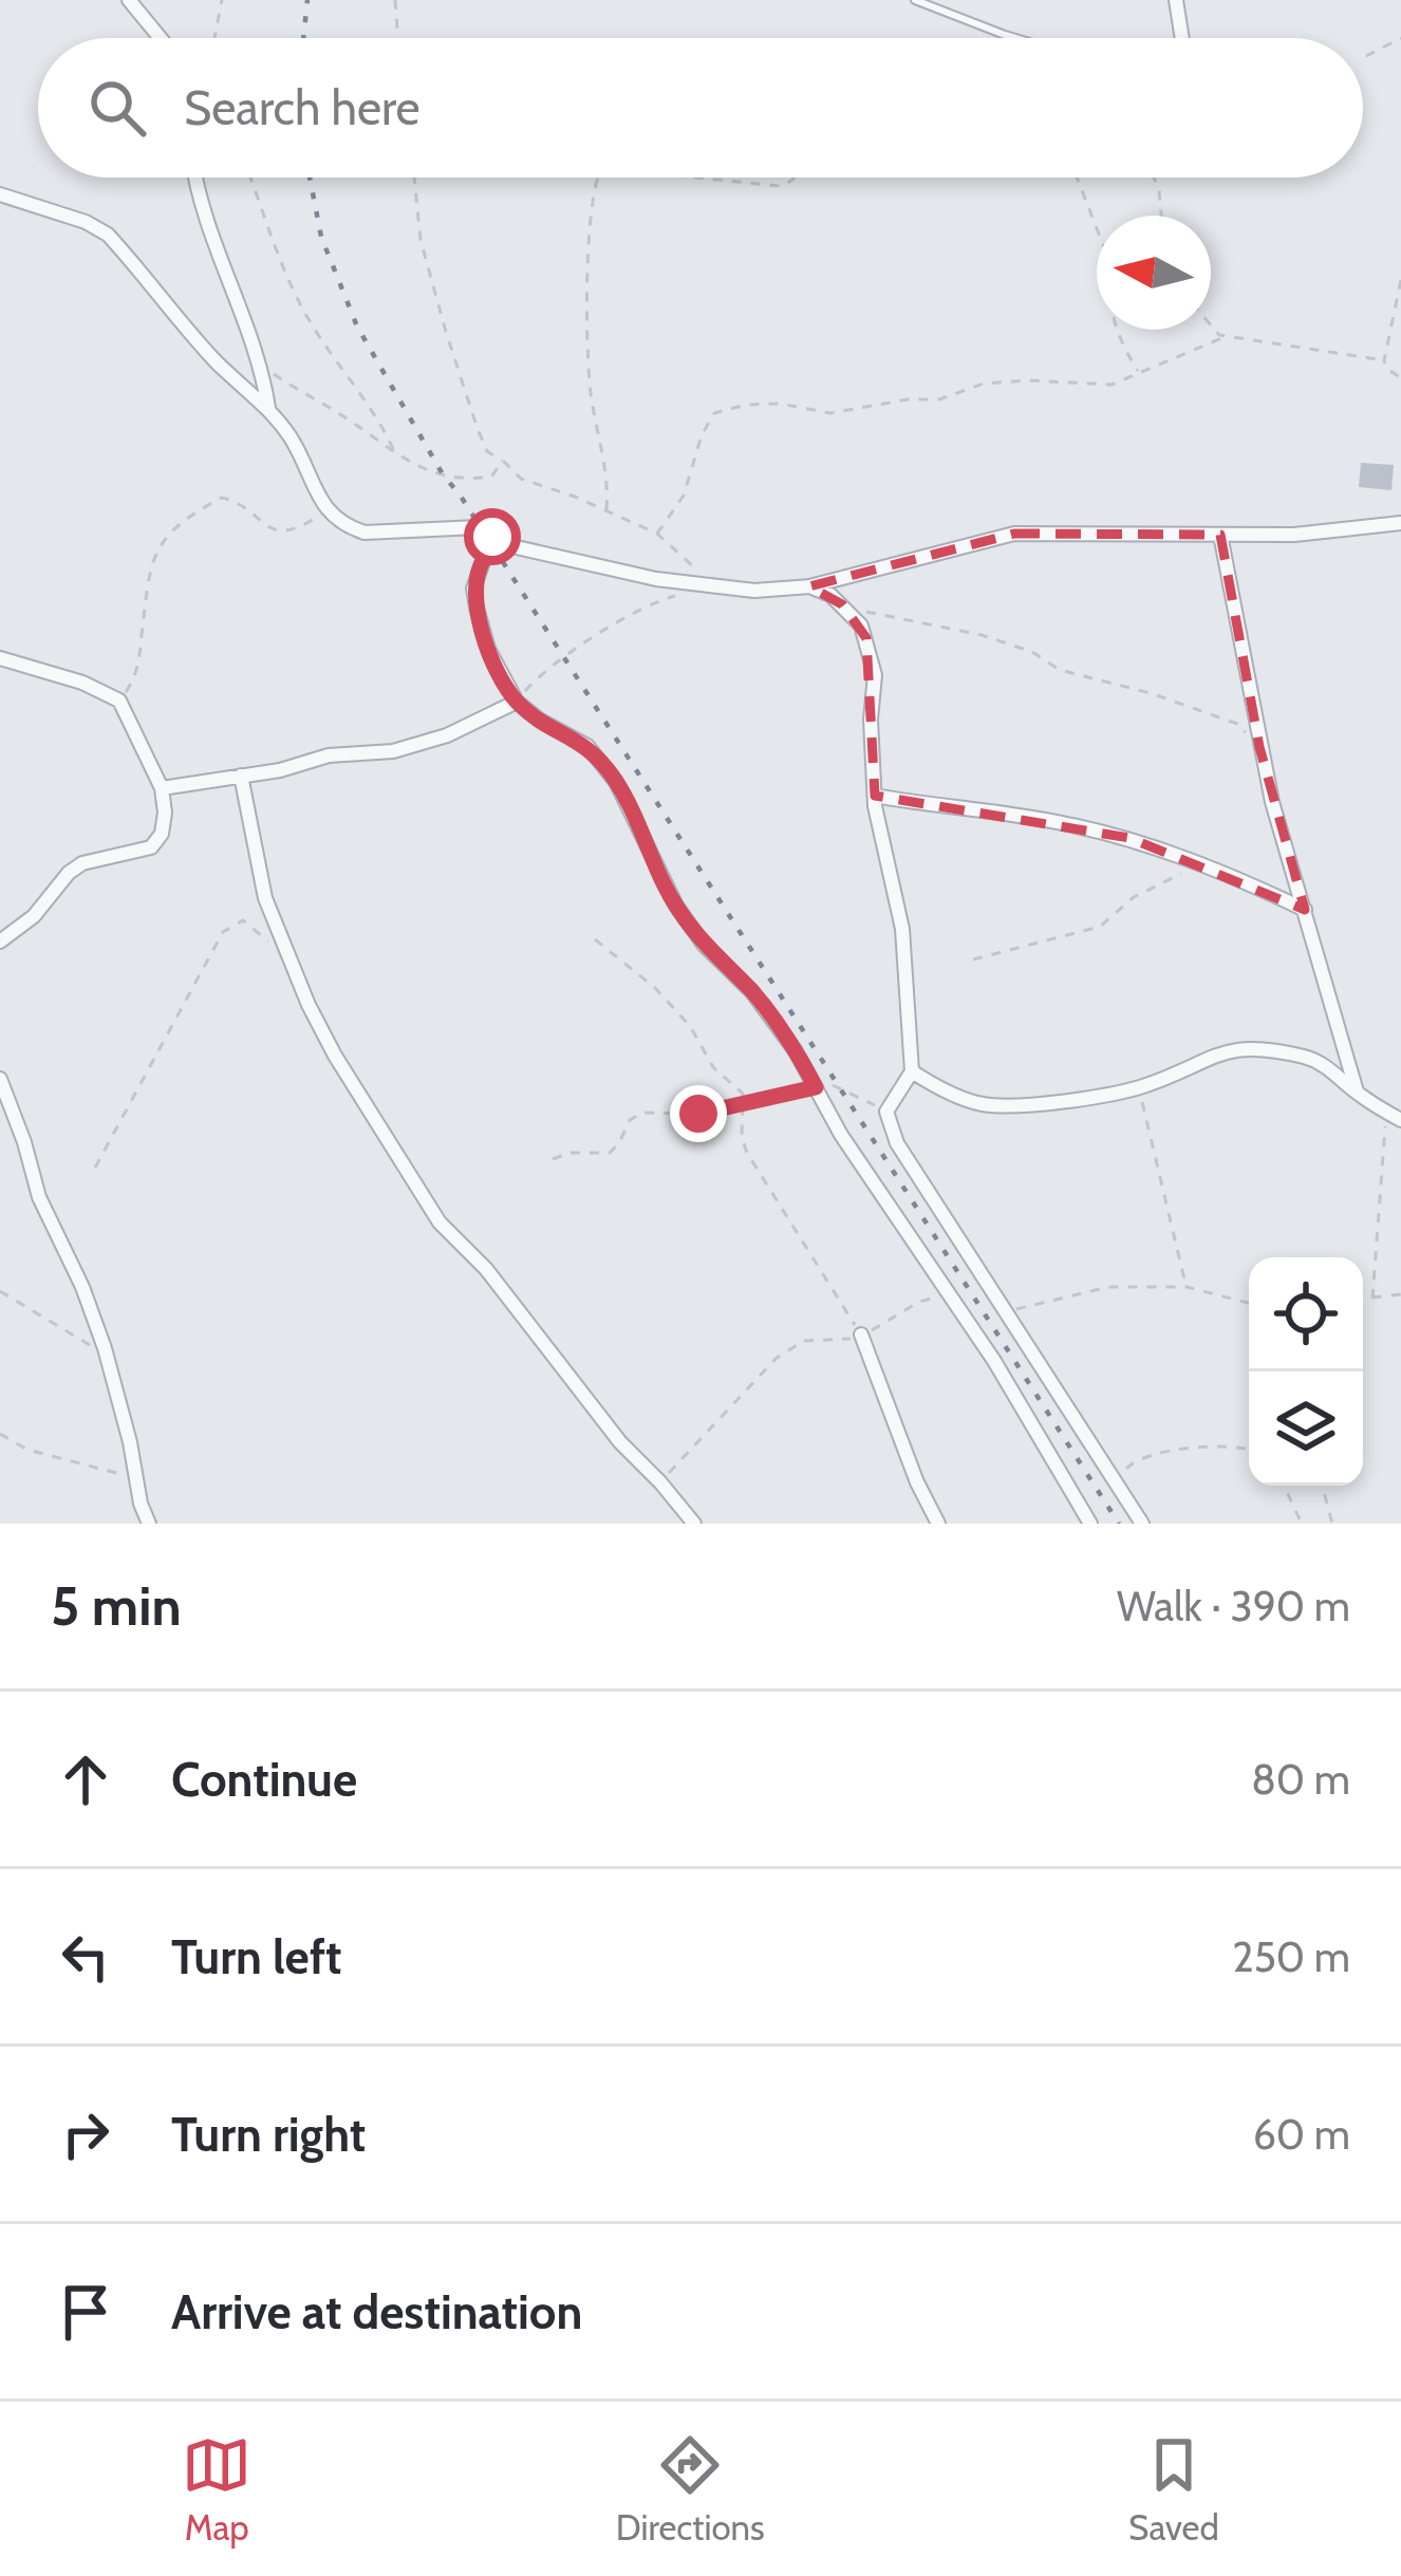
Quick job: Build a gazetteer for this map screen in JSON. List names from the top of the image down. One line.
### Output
{"north":"left","page":{"search":"Search here","heading":["5 min","Walk · 390 m"],"list":[["Continue","80 m"],["Turn left","250 m"],["Turn right","60 m"],"Arrive at destination"],"nav":["Map","Directions","Saved"]}}
